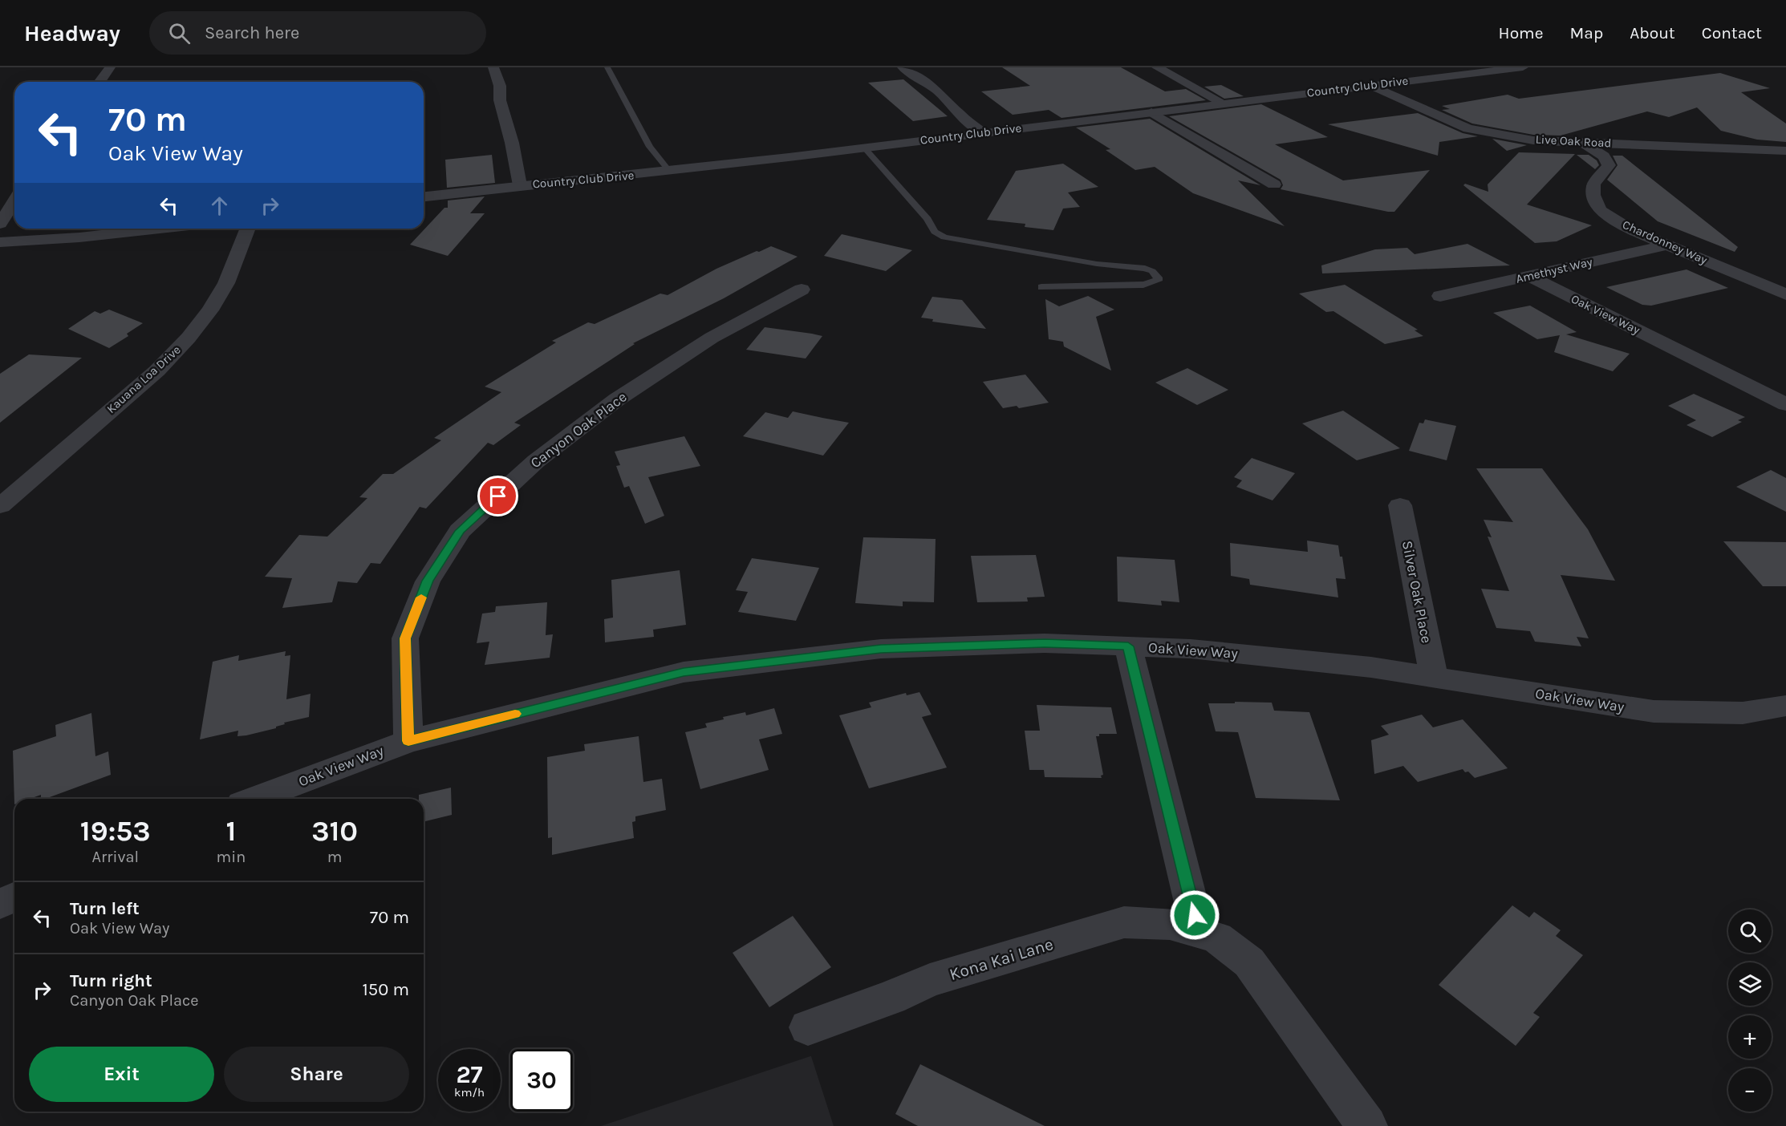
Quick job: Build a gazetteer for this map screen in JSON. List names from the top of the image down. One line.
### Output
{"streets":{"street":["Country Club Drive","Live Oak Road","Chardonney Way","Amethyst Way","Oak View Way","Kauana Loa Drive","Canyon Oak Place","Silver Oak Place","Kona Kai Lane"]},"crossings":[["Country Club Drive","Live Oak Road"],["Live Oak Road","Chardonney Way"],["Chardonney Way","Amethyst Way"],["Amethyst Way","Oak View Way"],["Oak View Way","Canyon Oak Place"],["Oak View Way","Silver Oak Place"]],"page":{"header":"Headway","search":"Search here","nav":["Home","Map","About","Contact"],"turn":["70 m","Oak View Way"],"eta":["19:53","Arrival","1","min","310","m"],"list":[{"name":"Turn left","note":"Oak View Way","value":"70 m"},{"name":"Turn right","note":"Canyon Oak Place","value":"150 m"}],"map_buttons":["+","−"],"buttons":["Exit","Share"],"speed":"27 km/h","limit":"30"}}
